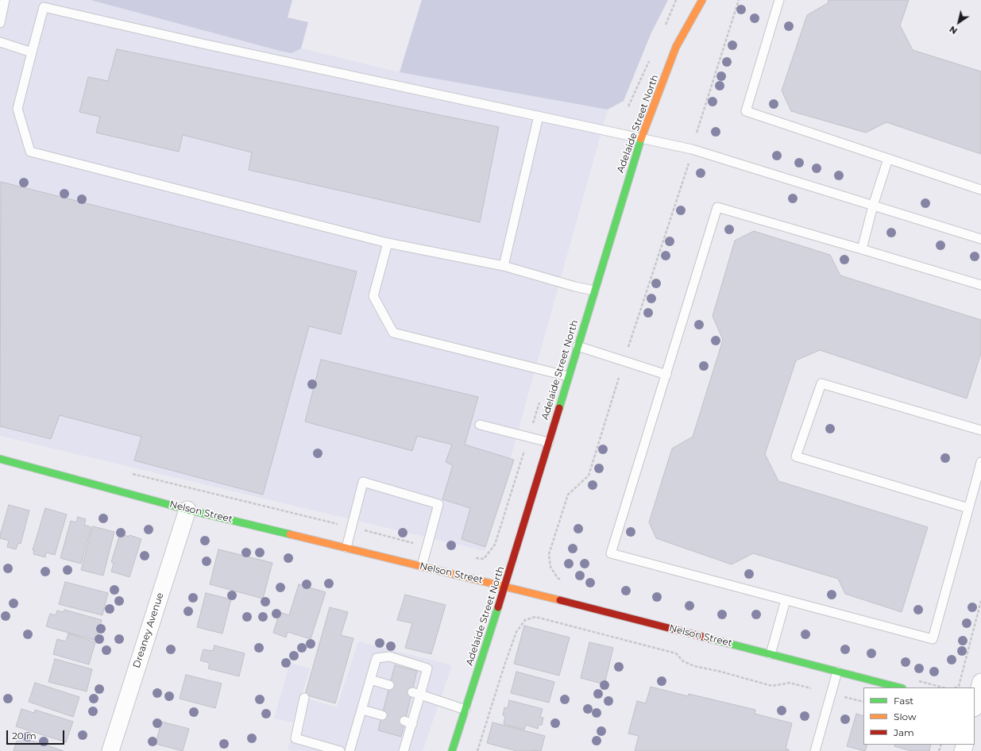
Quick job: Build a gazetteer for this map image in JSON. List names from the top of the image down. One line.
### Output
{"streets":{"street":["Adelaide Street North","Nelson Street","Dreaney Avenue"]},"crossings":[["Adelaide Street North","Nelson Street"],["Nelson Street","Dreaney Avenue"]],"legend":["Fast","Slow","Jam"],"scale_bar":"20 m","north":"bottom left"}
